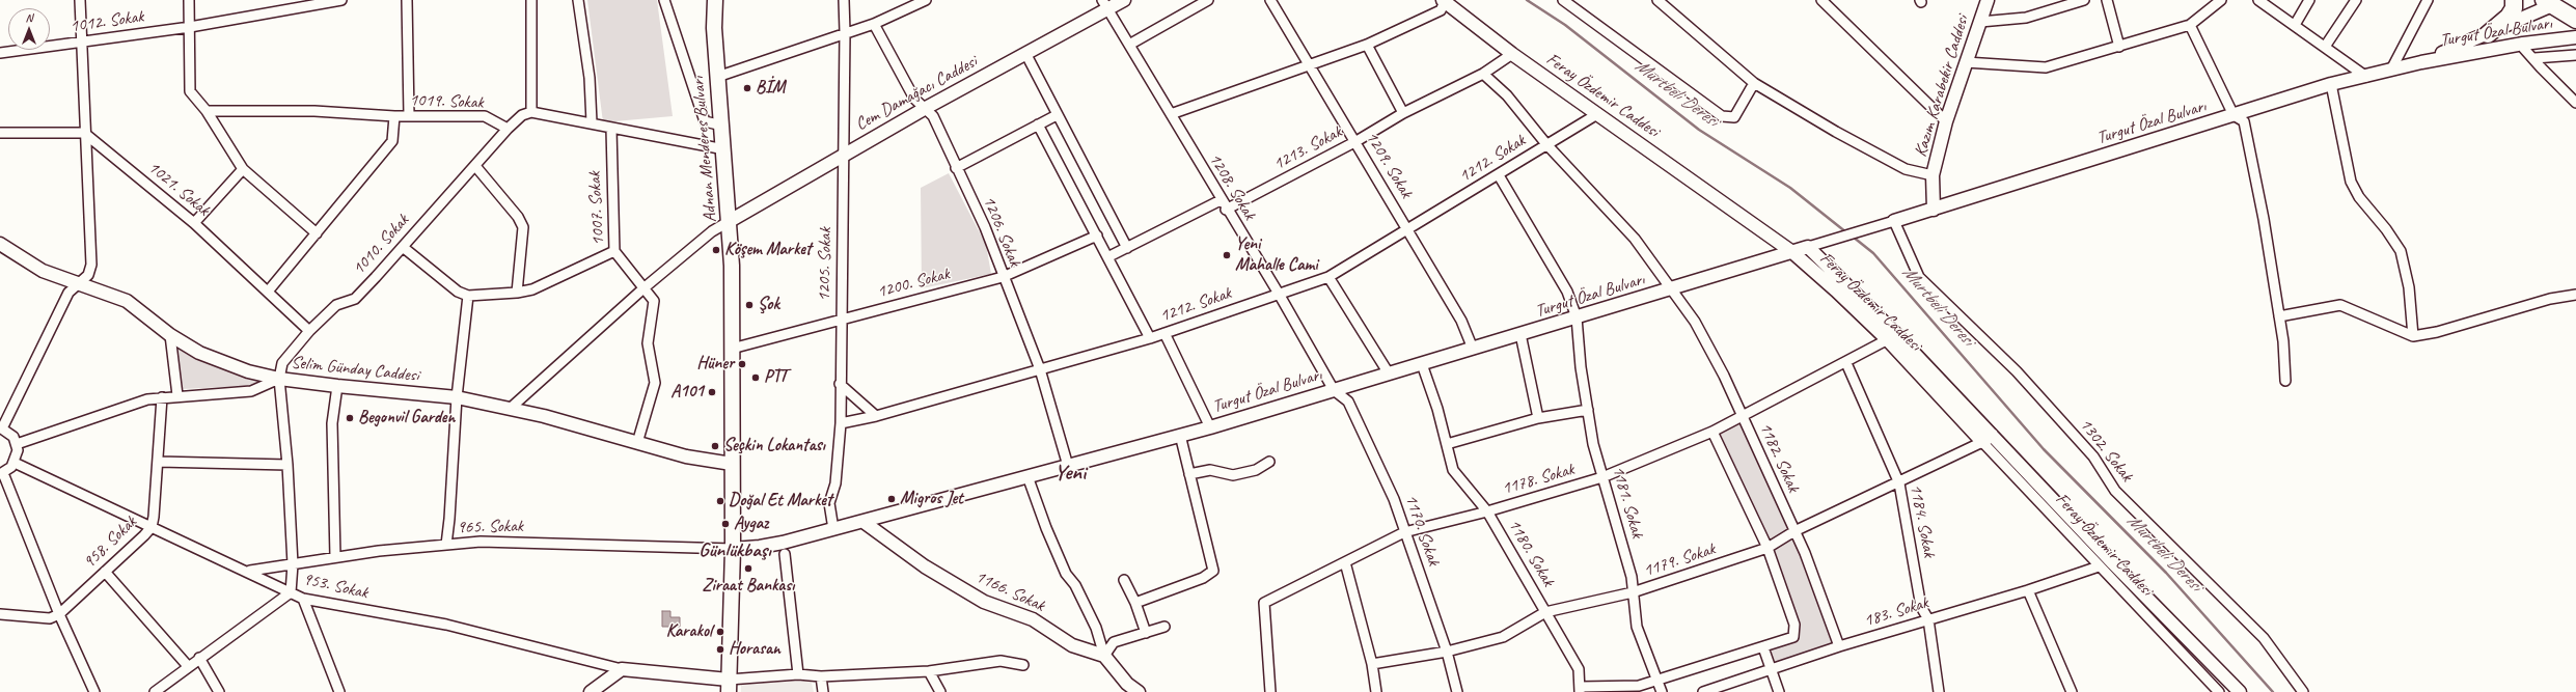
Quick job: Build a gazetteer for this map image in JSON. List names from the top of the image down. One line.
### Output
{"streets":{"main road":["Adnan Menderes Bulvarı"],"street":["1012. Sokak","Turgut Özal Bulvarı","Kazım Karabekir Caddesi","Cem Damağacı Caddesi","Feray Özdemir Caddesi","1019. Sokak","1213. Sokak","1212. Sokak","1209. Sokak","1208. Sokak","1021. Sokak","1007. Sokak","1206. Sokak","1010. Sokak","1205. Sokak","1200. Sokak","Selim Günday Caddesi","1302. Sokak","1182. Sokak","1178. Sokak","1181. Sokak","1184. Sokak","965. Sokak","1170. Sokak","958. Sokak","1180. Sokak","1179. Sokak","953. Sokak","1166. Sokak","183. Sokak"]},"crossings":[["Turgut Özal Bulvarı","Kazım Karabekir Caddesi"],["Turgut Özal Bulvarı","Feray Özdemir Caddesi"],["Turgut Özal Bulvarı","Adnan Menderes Bulvarı"],["Turgut Özal Bulvarı","1209. Sokak"],["Turgut Özal Bulvarı","1208. Sokak"],["Turgut Özal Bulvarı","1206. Sokak"],["Turgut Özal Bulvarı","1205. Sokak"],["Turgut Özal Bulvarı","1302. Sokak"],["Turgut Özal Bulvarı","1182. Sokak"],["Turgut Özal Bulvarı","1181. Sokak"],["Turgut Özal Bulvarı","965. Sokak"],["Turgut Özal Bulvarı","1170. Sokak"],["Turgut Özal Bulvarı","1180. Sokak"],["Turgut Özal Bulvarı","1166. Sokak"],["Cem Damağacı Caddesi","Adnan Menderes Bulvarı"],["Cem Damağacı Caddesi","1208. Sokak"],["Cem Damağacı Caddesi","1206. Sokak"],["Cem Damağacı Caddesi","1205. Sokak"],["Feray Özdemir Caddesi","1213. Sokak"],["Feray Özdemir Caddesi","1212. Sokak"],["Feray Özdemir Caddesi","1178. Sokak"],["Feray Özdemir Caddesi","1179. Sokak"],["Feray Özdemir Caddesi","183. Sokak"],["1019. Sokak","1010. Sokak"],["1213. Sokak","1209. Sokak"],["1213. Sokak","1208. Sokak"],["1213. Sokak","1182. Sokak"],["Adnan Menderes Bulvarı","1200. Sokak"],["Adnan Menderes Bulvarı","Selim Günday Caddesi"],["Adnan Menderes Bulvarı","965. Sokak"],["1212. Sokak","1209. Sokak"],["1212. Sokak","1208. Sokak"],["1212. Sokak","1206. Sokak"],["1212. Sokak","1205. Sokak"],["1212. Sokak","1182. Sokak"],["1212. Sokak","1181. Sokak"],["1208. Sokak","1170. Sokak"],["1021. Sokak","1010. Sokak"],["1007. Sokak","Selim Günday Caddesi"],["1206. Sokak","1200. Sokak"],["1010. Sokak","Selim Günday Caddesi"],["1205. Sokak","1200. Sokak"],["1182. Sokak","1178. Sokak"],["1182. Sokak","1179. Sokak"],["1182. Sokak","183. Sokak"],["1178. Sokak","1181. Sokak"],["1178. Sokak","1184. Sokak"],["1178. Sokak","1170. Sokak"],["1178. Sokak","1180. Sokak"],["1181. Sokak","1179. Sokak"],["1184. Sokak","1179. Sokak"],["1184. Sokak","183. Sokak"],["965. Sokak","953. Sokak"],["1170. Sokak","1179. Sokak"],["958. Sokak","953. Sokak"],["1180. Sokak","1179. Sokak"]],"districts":["Yeni","Günlükbaşı"],"water":["Murtbeli Deresi"],"places":["BİM","Köşem Market","Yeni Mahalle Cami","Şok","Hüner","PTT","A101","Begonvil Garden","Seçkin Lokantası","Migros Jet","Doğal Et Market","Aygaz","Ziraat Bankası","Karakol","Horasan"],"north":"top"}
